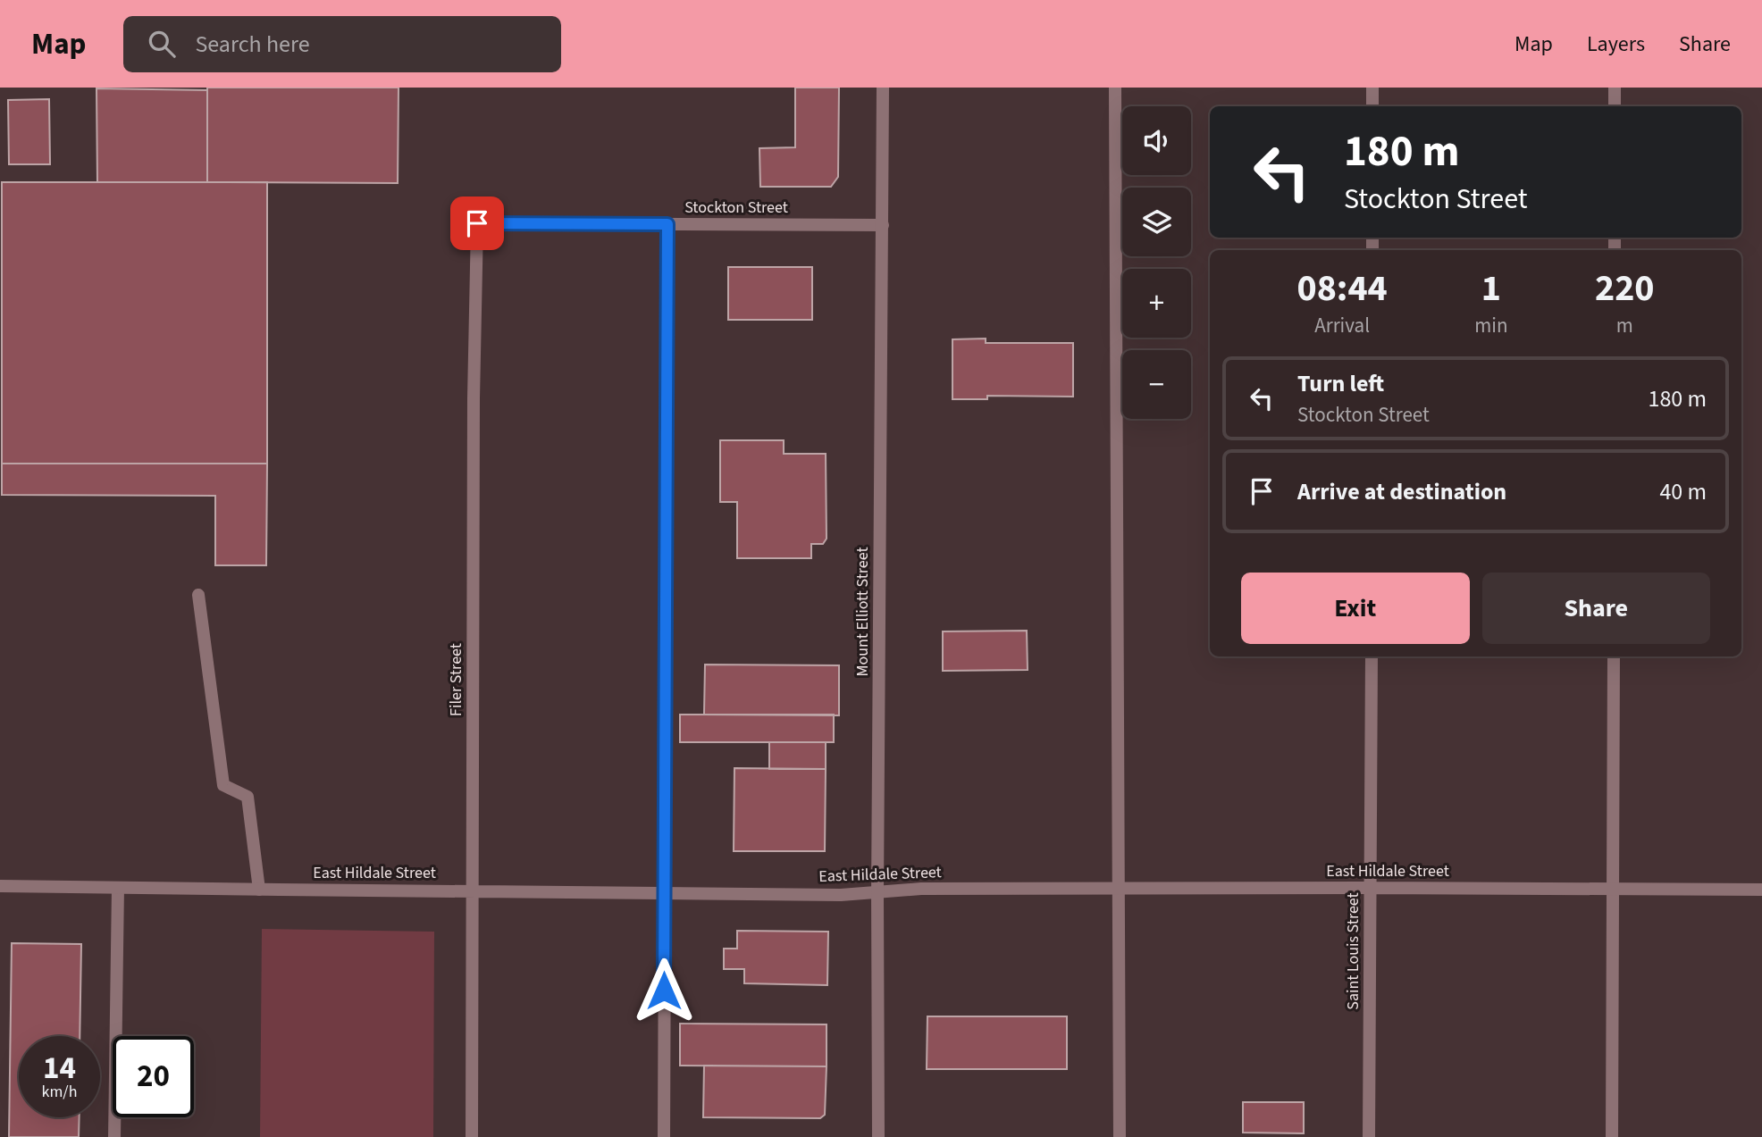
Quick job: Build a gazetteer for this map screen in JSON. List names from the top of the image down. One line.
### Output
{"streets":{"street":["Stockton Street","Mount Elliott Street","Filer Street","East Hildale Street","Saint Louis Street"]},"crossings":[["Stockton Street","Mount Elliott Street"],["Stockton Street","Filer Street"],["Mount Elliott Street","East Hildale Street"],["Filer Street","East Hildale Street"],["East Hildale Street","Saint Louis Street"]],"page":{"header":"Map","search":"Search here","nav":["Map","Layers","Share"],"map_buttons":["+","−"],"turn":["180 m","Stockton Street"],"eta":["08:44","Arrival","1","min","220","m"],"list":[{"name":"Turn left","note":"Stockton Street","value":"180 m"},{"name":"Arrive at destination","value":"40 m"}],"buttons":["Exit","Share"],"speed":"14 km/h","limit":"20"}}
